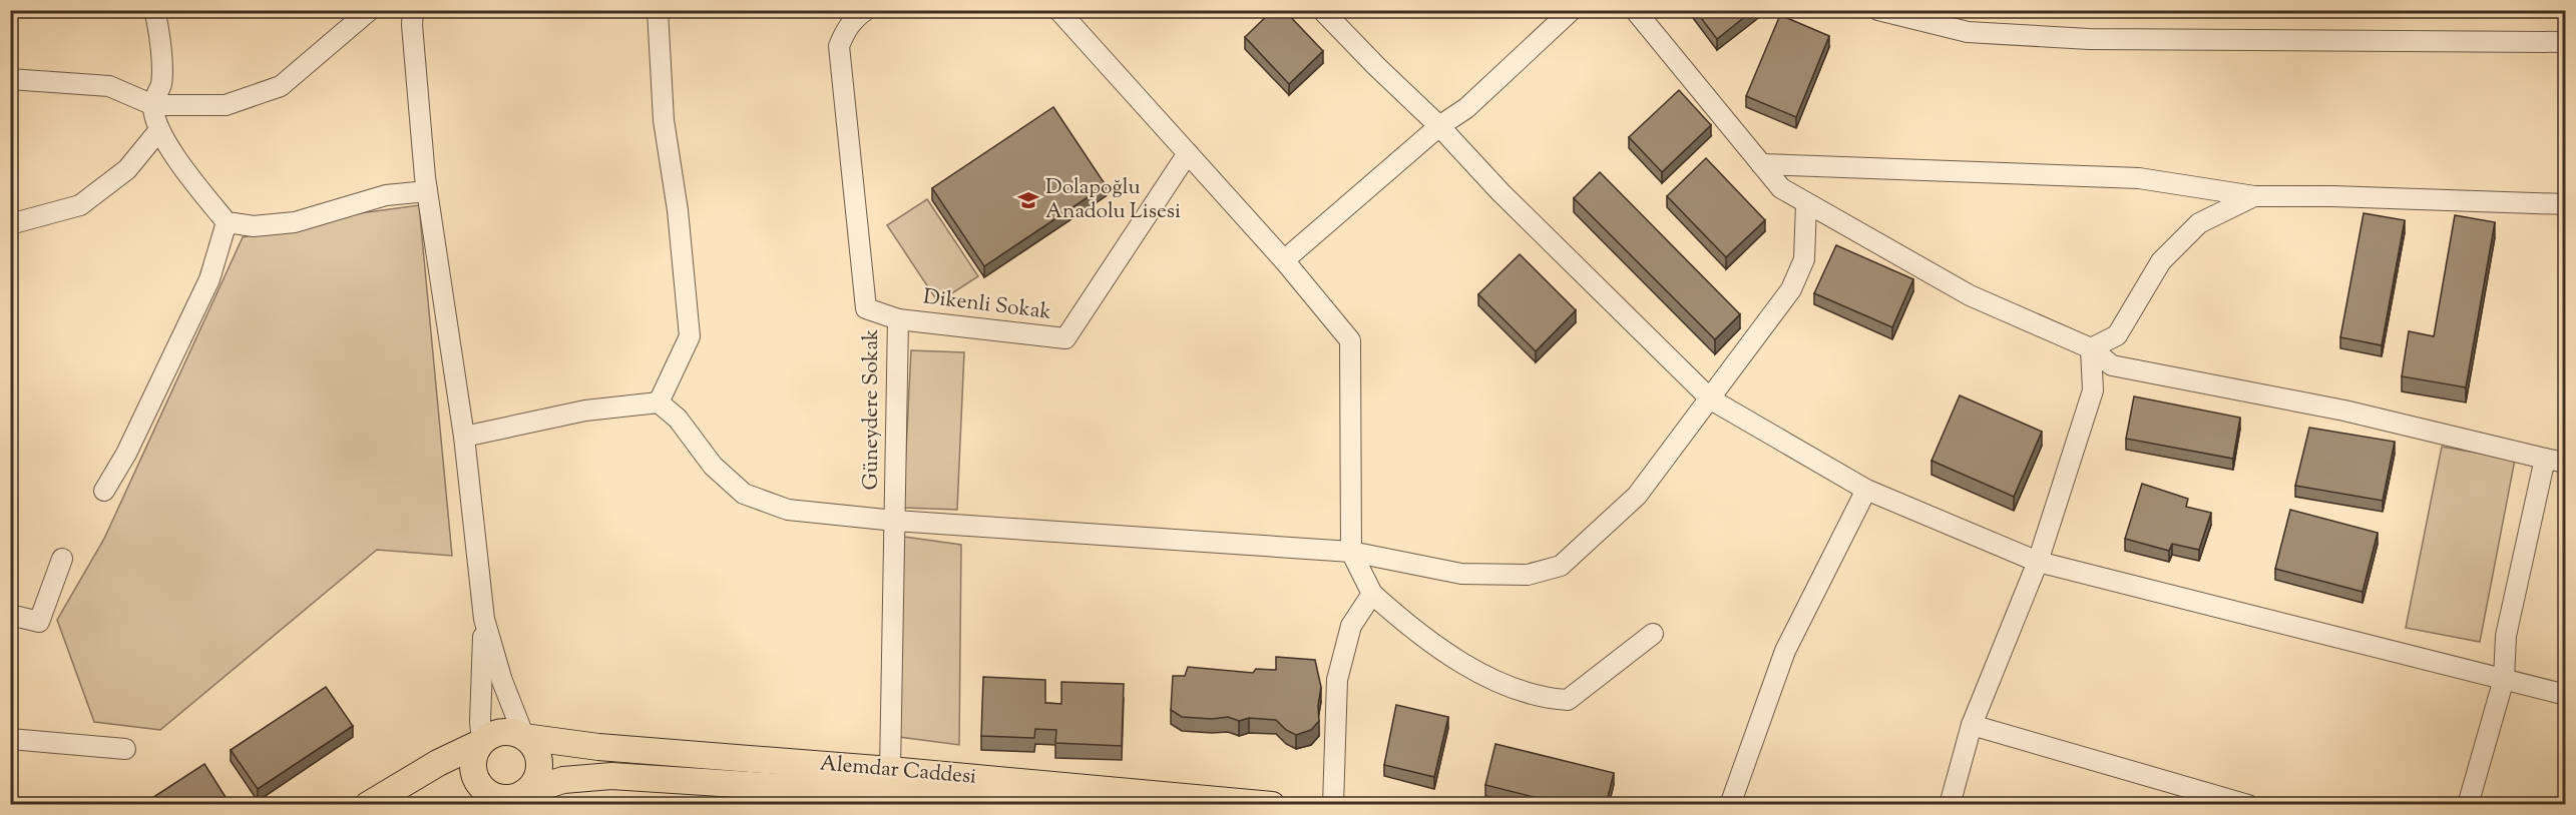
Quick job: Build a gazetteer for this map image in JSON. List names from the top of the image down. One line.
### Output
{"streets":{"main road":["Alemdar Caddesi"],"street":["Dikenli Sokak","Güneydere Sokak"]},"crossings":[["Dikenli Sokak","Güneydere Sokak"],["Güneydere Sokak","Alemdar Caddesi"]],"places":{"school or university":["Dolapoğlu Anadolu Lisesi"]}}
